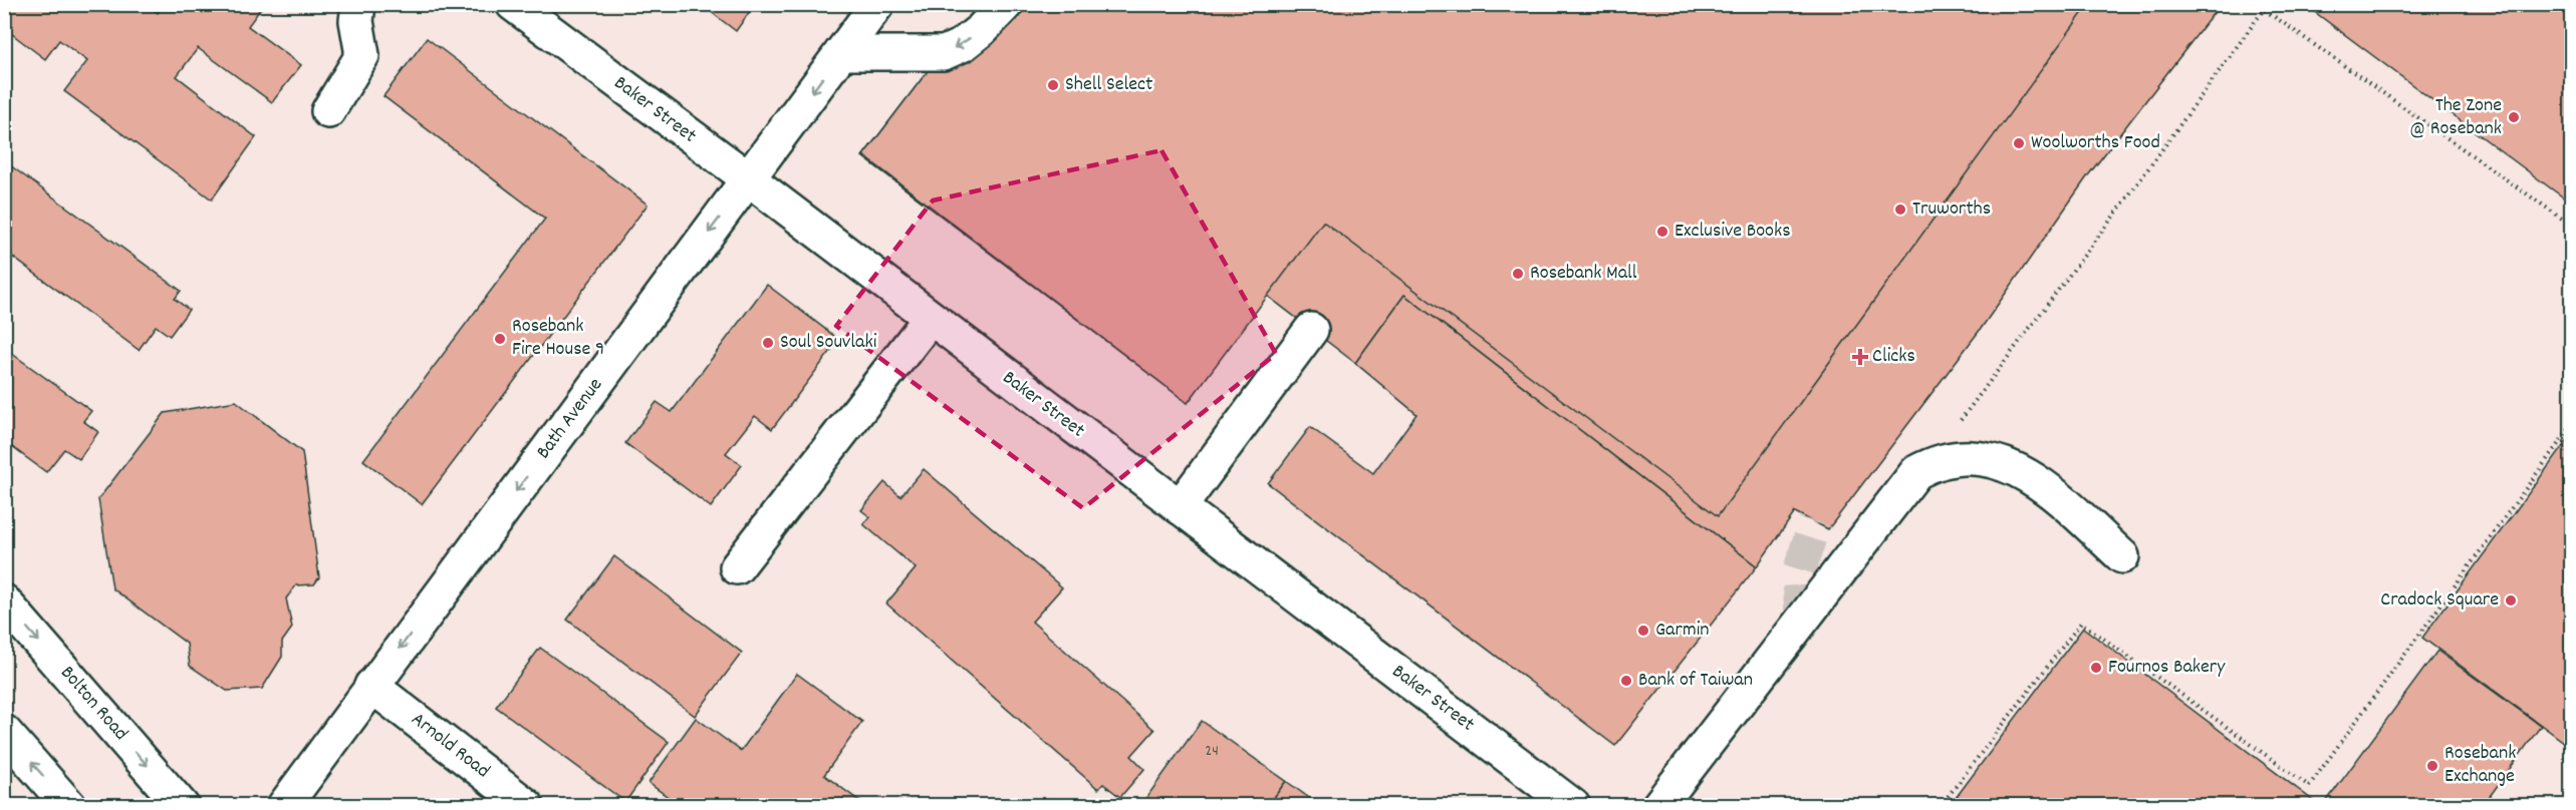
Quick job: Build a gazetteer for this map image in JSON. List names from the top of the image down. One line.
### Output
{"streets":{"street":["Baker Street","Bath Avenue","Bolton Road","Arnold Road"]},"crossings":[["Baker Street","Bath Avenue"],["Bath Avenue","Arnold Road"]],"places":{"other":["Shell Select","The Zone @ Rosebank","Woolworths Food","Truworths","Exclusive Books","Rosebank Mall","Rosebank Fire House 9","Soul Souvlaki","Cradock Square","Garmin","Fournos Bakery","Bank of Taiwan","Rosebank Exchange"],"health":["Clicks"]},"house_numbers":["24"]}
